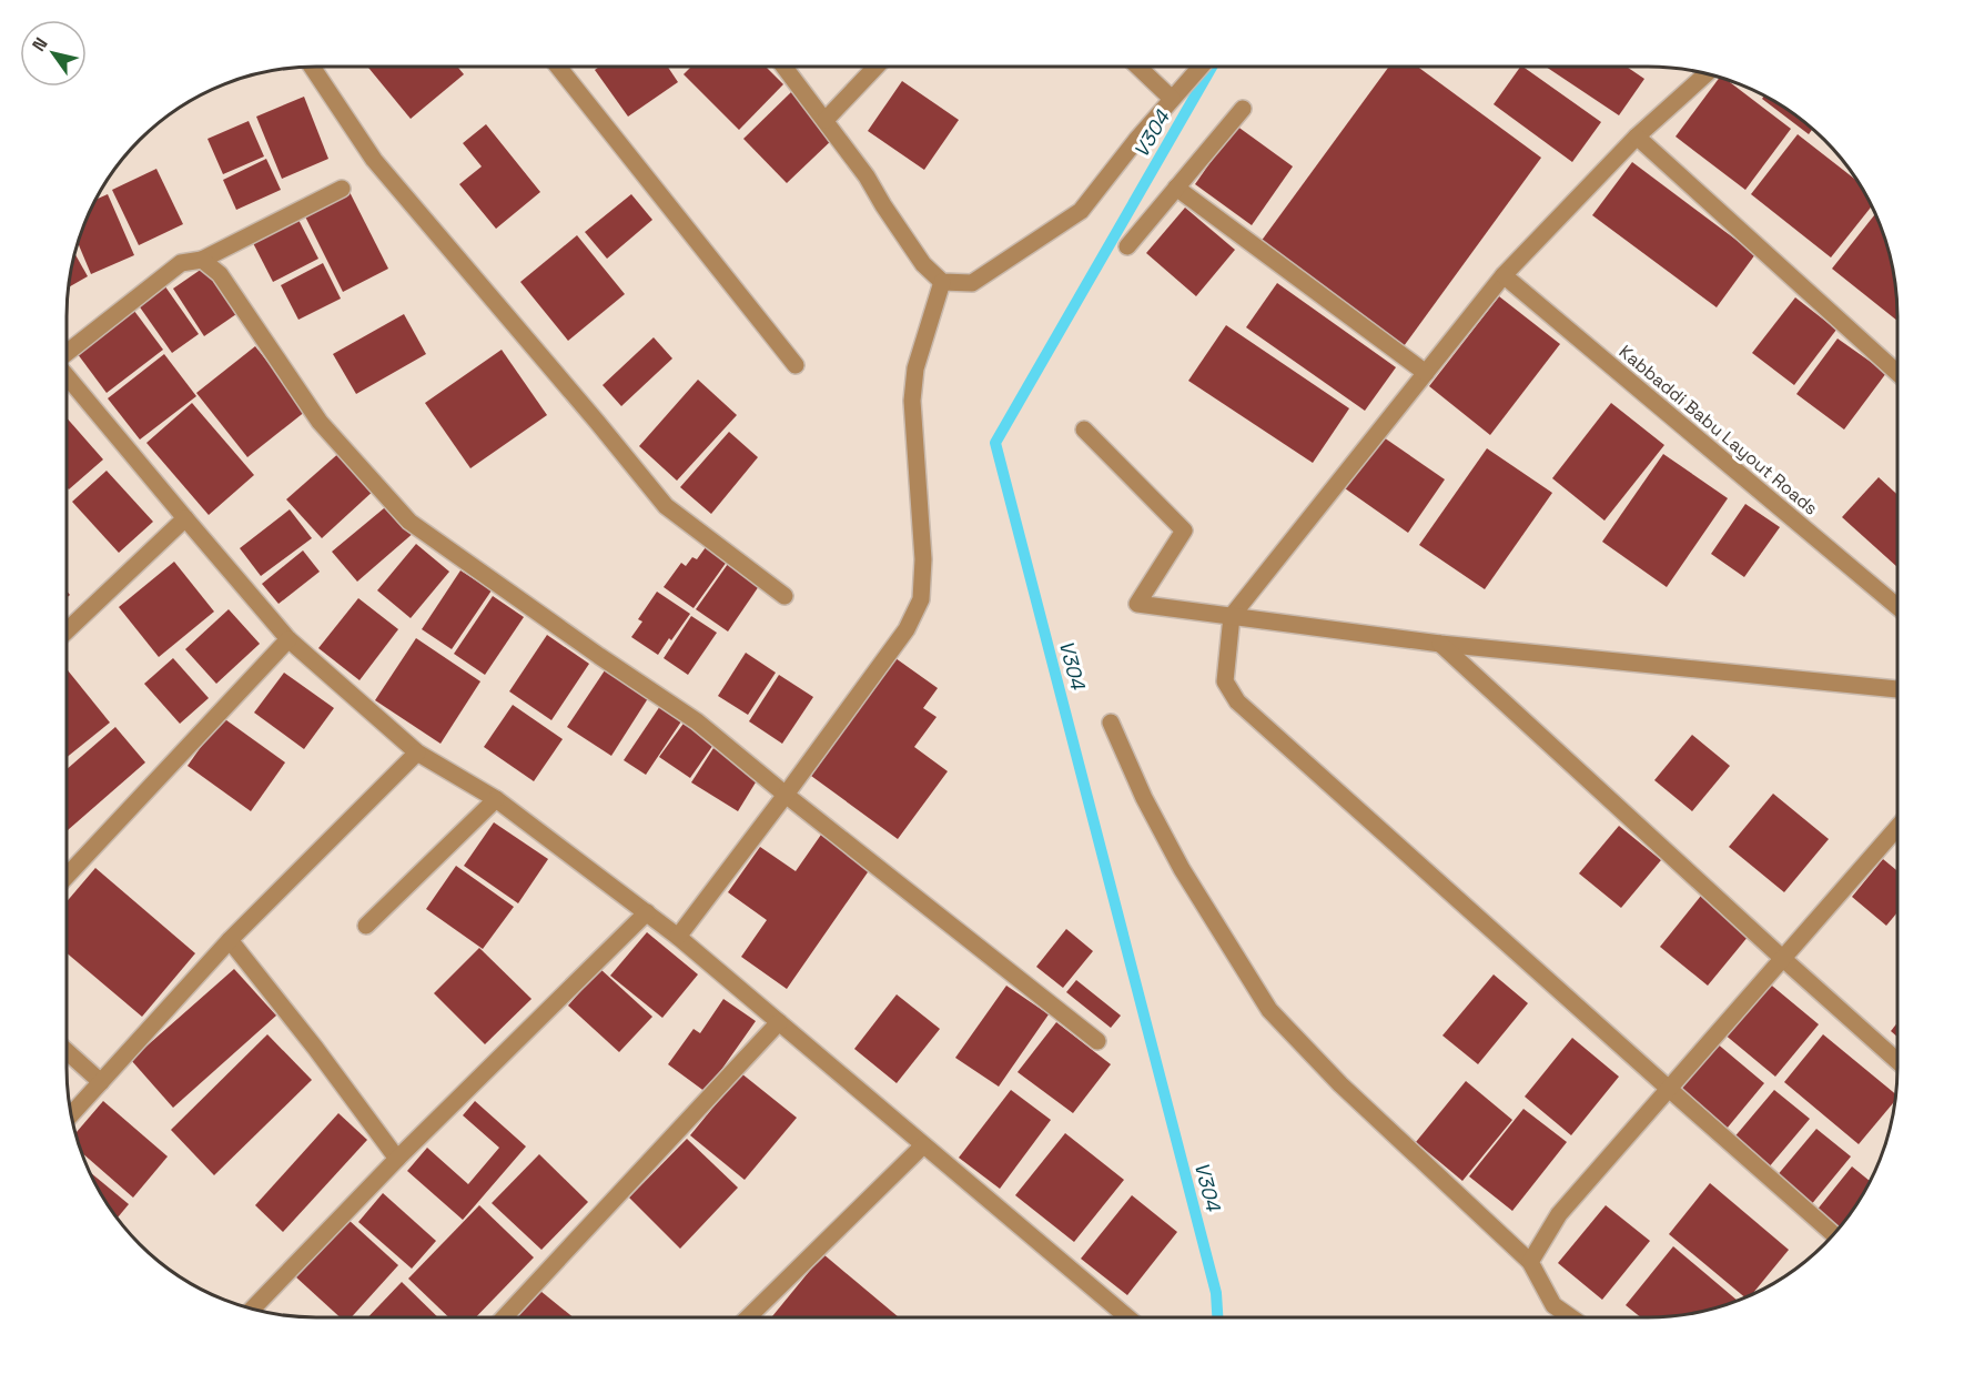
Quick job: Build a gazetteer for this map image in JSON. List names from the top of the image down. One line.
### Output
{"streets":{"street":["Kabbaddi Babu Layout Roads"]},"water":["V304"],"north":"top left"}
